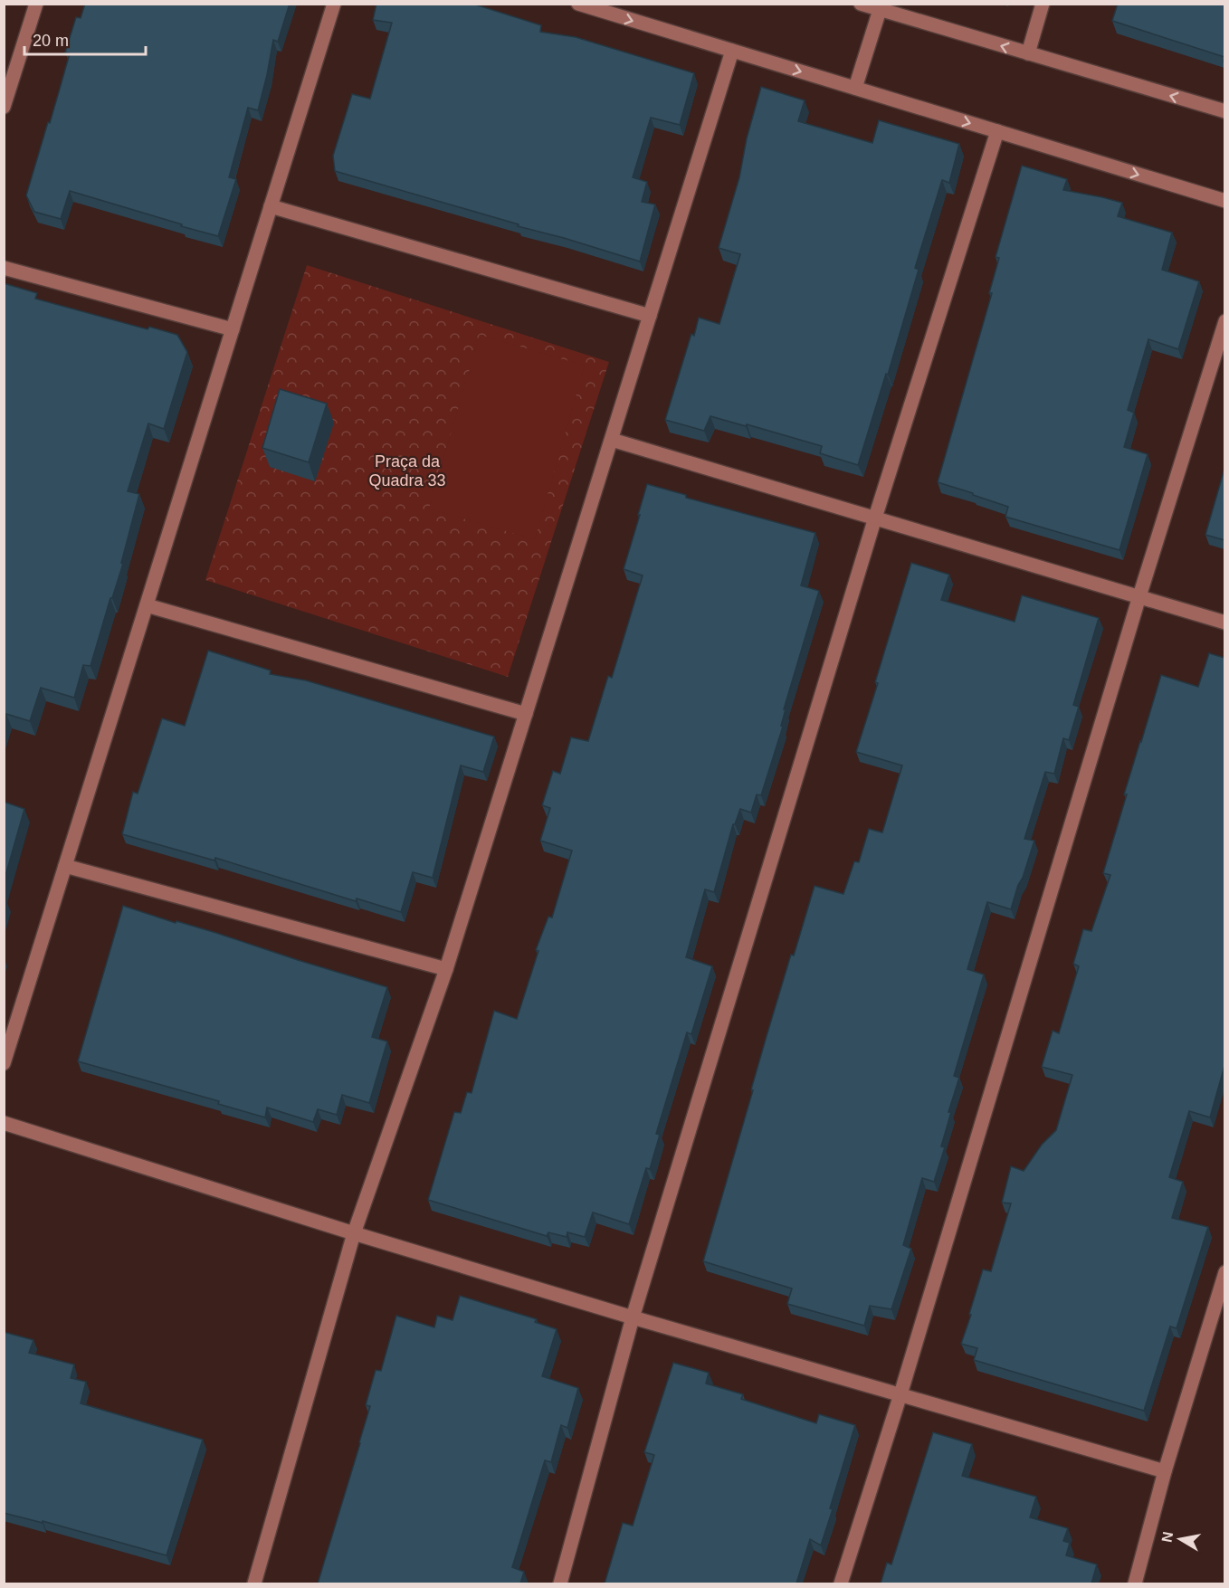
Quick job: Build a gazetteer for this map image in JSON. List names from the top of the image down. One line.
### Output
{"parks":["Praça da Quadra 33"],"scale_bar":"20 m","north":"left"}
